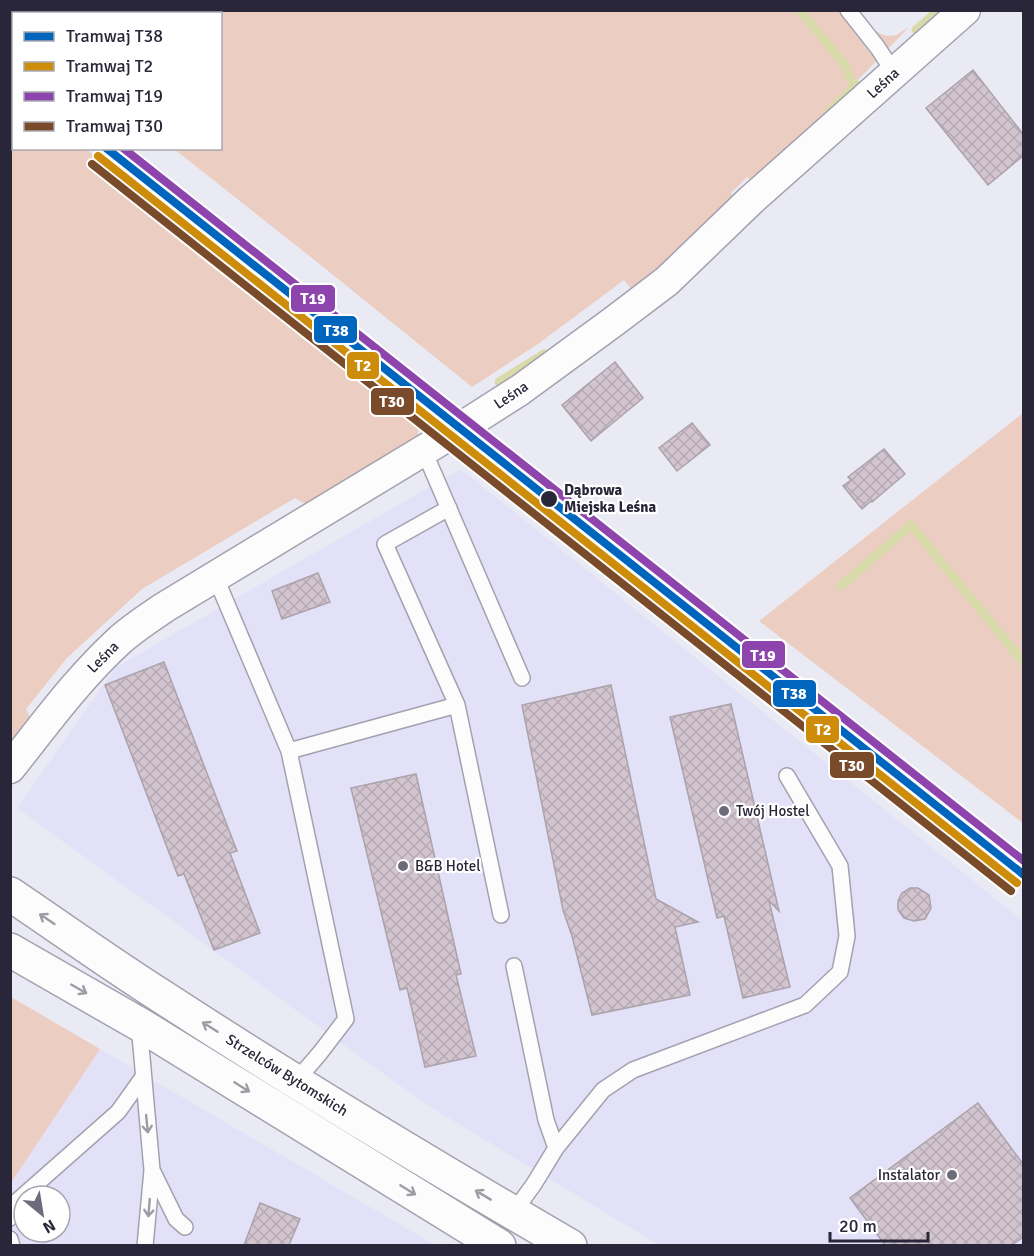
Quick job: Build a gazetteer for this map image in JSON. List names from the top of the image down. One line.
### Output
{"streets":{"main road":["Strzelców Bytomskich"],"street":["Leśna"]},"places":["Dąbrowa Miejska Leśna","Twój Hostel","B&B Hotel","Instalator"],"lines":["tram line T38","tram line T19","tram line T2","tram line T30"],"legend":["Tramwaj T38","Tramwaj T2","Tramwaj T19","Tramwaj T30"],"scale_bar":"20 m","north":"bottom right"}
